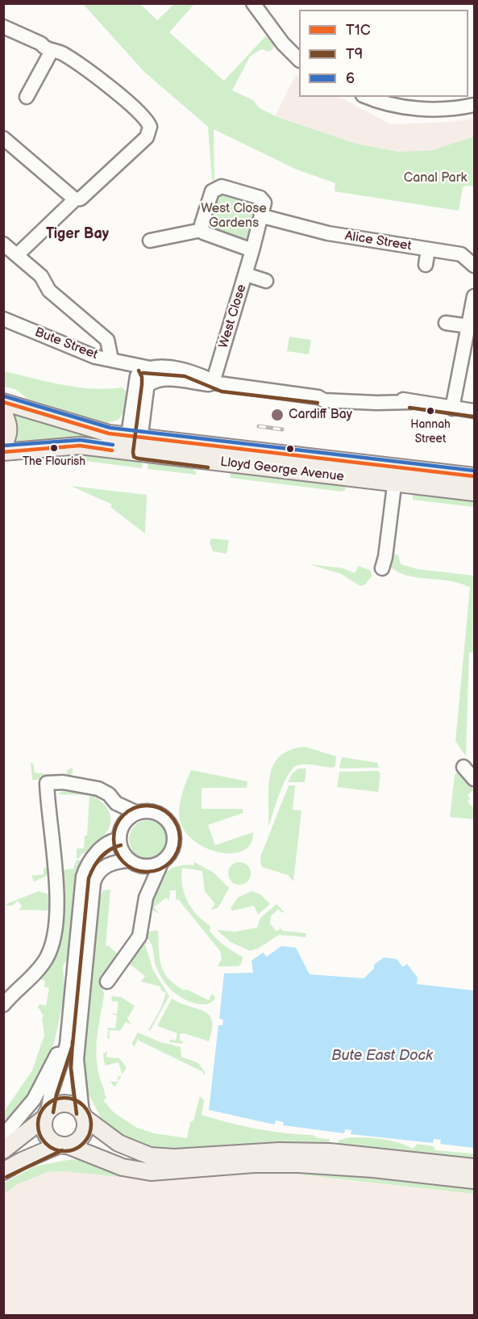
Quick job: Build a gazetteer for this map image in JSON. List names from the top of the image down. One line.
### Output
{"streets":{"main road":["Lloyd George Avenue"],"street":["Alice Street","West Close","Bute Street"]},"crossings":[["Alice Street","West Close"],["West Close","Bute Street"]],"districts":["Tiger Bay"],"water":["Bute East Dock"],"parks":["Canal Park","West Close Gardens"],"places":["Hannah Street","Cardiff Bay","The Flourish"],"lines":["transit line T9","transit line 6","transit line T1C"],"legend":["T1C","T9","6"]}
